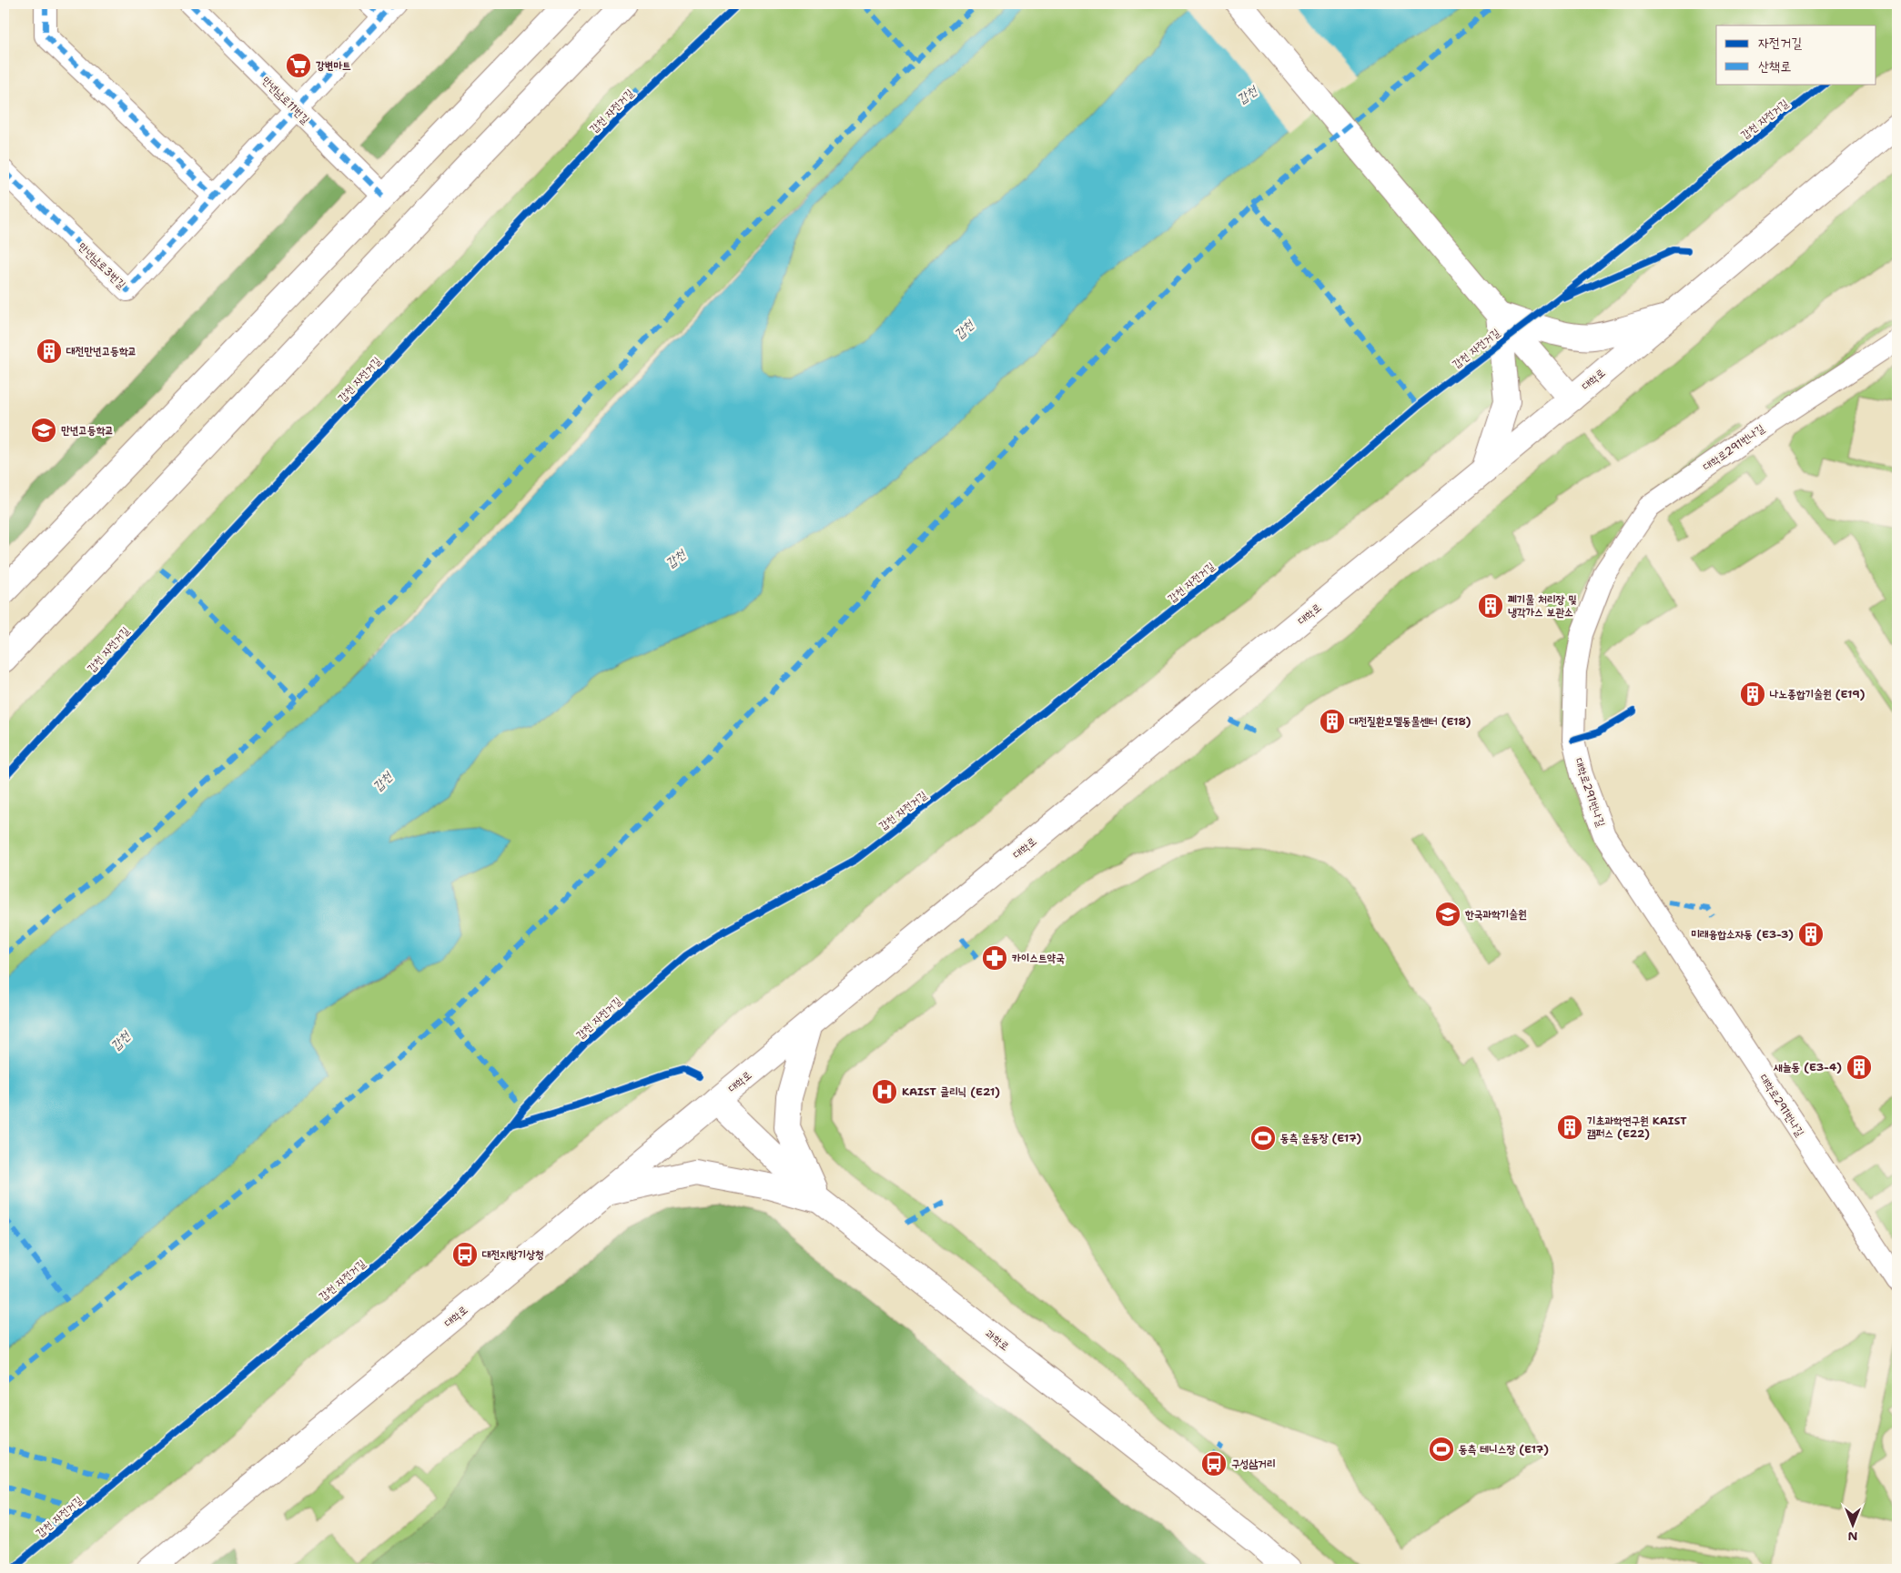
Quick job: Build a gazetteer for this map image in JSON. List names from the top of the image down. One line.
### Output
{"streets":{"main road":["대학로","과학로"],"street":["만년남로11번길","만년남로3번길","대학로291번나길"],"cycle path":["갑천 자전거길"]},"crossings":[["만년남로11번길","만년남로3번길"],["대학로","과학로"]],"water":["갑천"],"places":{"supermarket":["강변마트"],"building":["대전만년고등학교","폐기물 처리장 및 냉각가스 보관소","나노종합기술원 (E19)","대전질환모델동물센터 (E18)","미래융합소자동 (E3-3)","새늘동 (E3-4)","기초과학연구원 KAIST 캠퍼스 (E22)"],"school or university":["만년고등학교","한국과학기술원"],"pharmacy":["카이스트약국"],"hospital":["KAIST 클리닉 (E21)"],"sports":["동측 운동장 (E17)","동측 테니스장 (E17)"],"bus stop":["대전지방기상청","구성삼거리"]},"legend":["자전거길","산책로"],"north":"bottom"}
